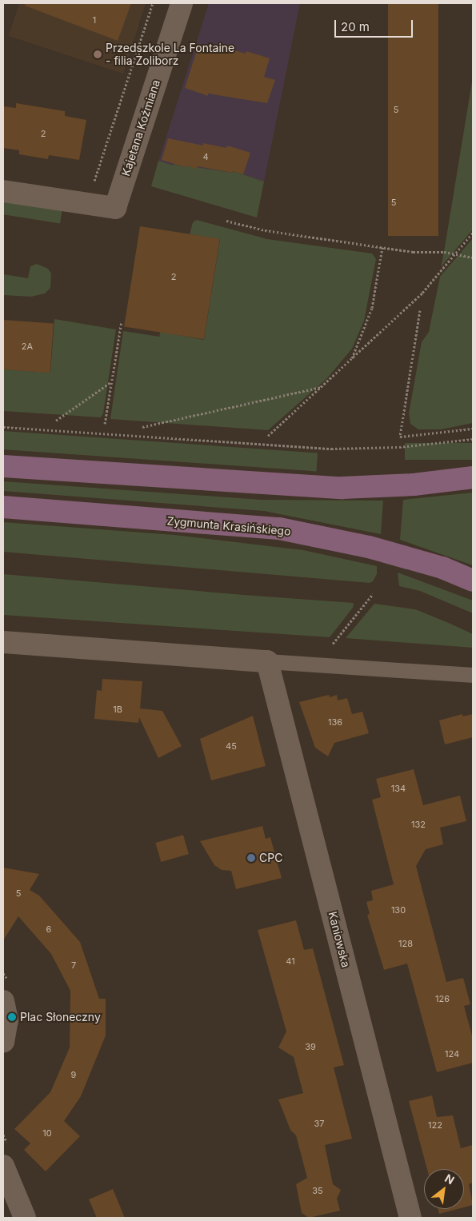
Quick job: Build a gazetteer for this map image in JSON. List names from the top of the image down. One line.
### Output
{"streets":{"main road":["Zygmunta Krasińskiego"],"street":["Kajetana Koźmiana","Kaniowska"]},"places":["Przedszkole La Fontaine - filia Żoliborz","CPC","Plac Słoneczny"],"house_numbers":["1","5","2","4","5","2","2A","1B","136","45","134","132","5","130","6","128","41","7","126","39","124","9","37","122","10","35"],"scale_bar":"20 m","north":"top right"}
